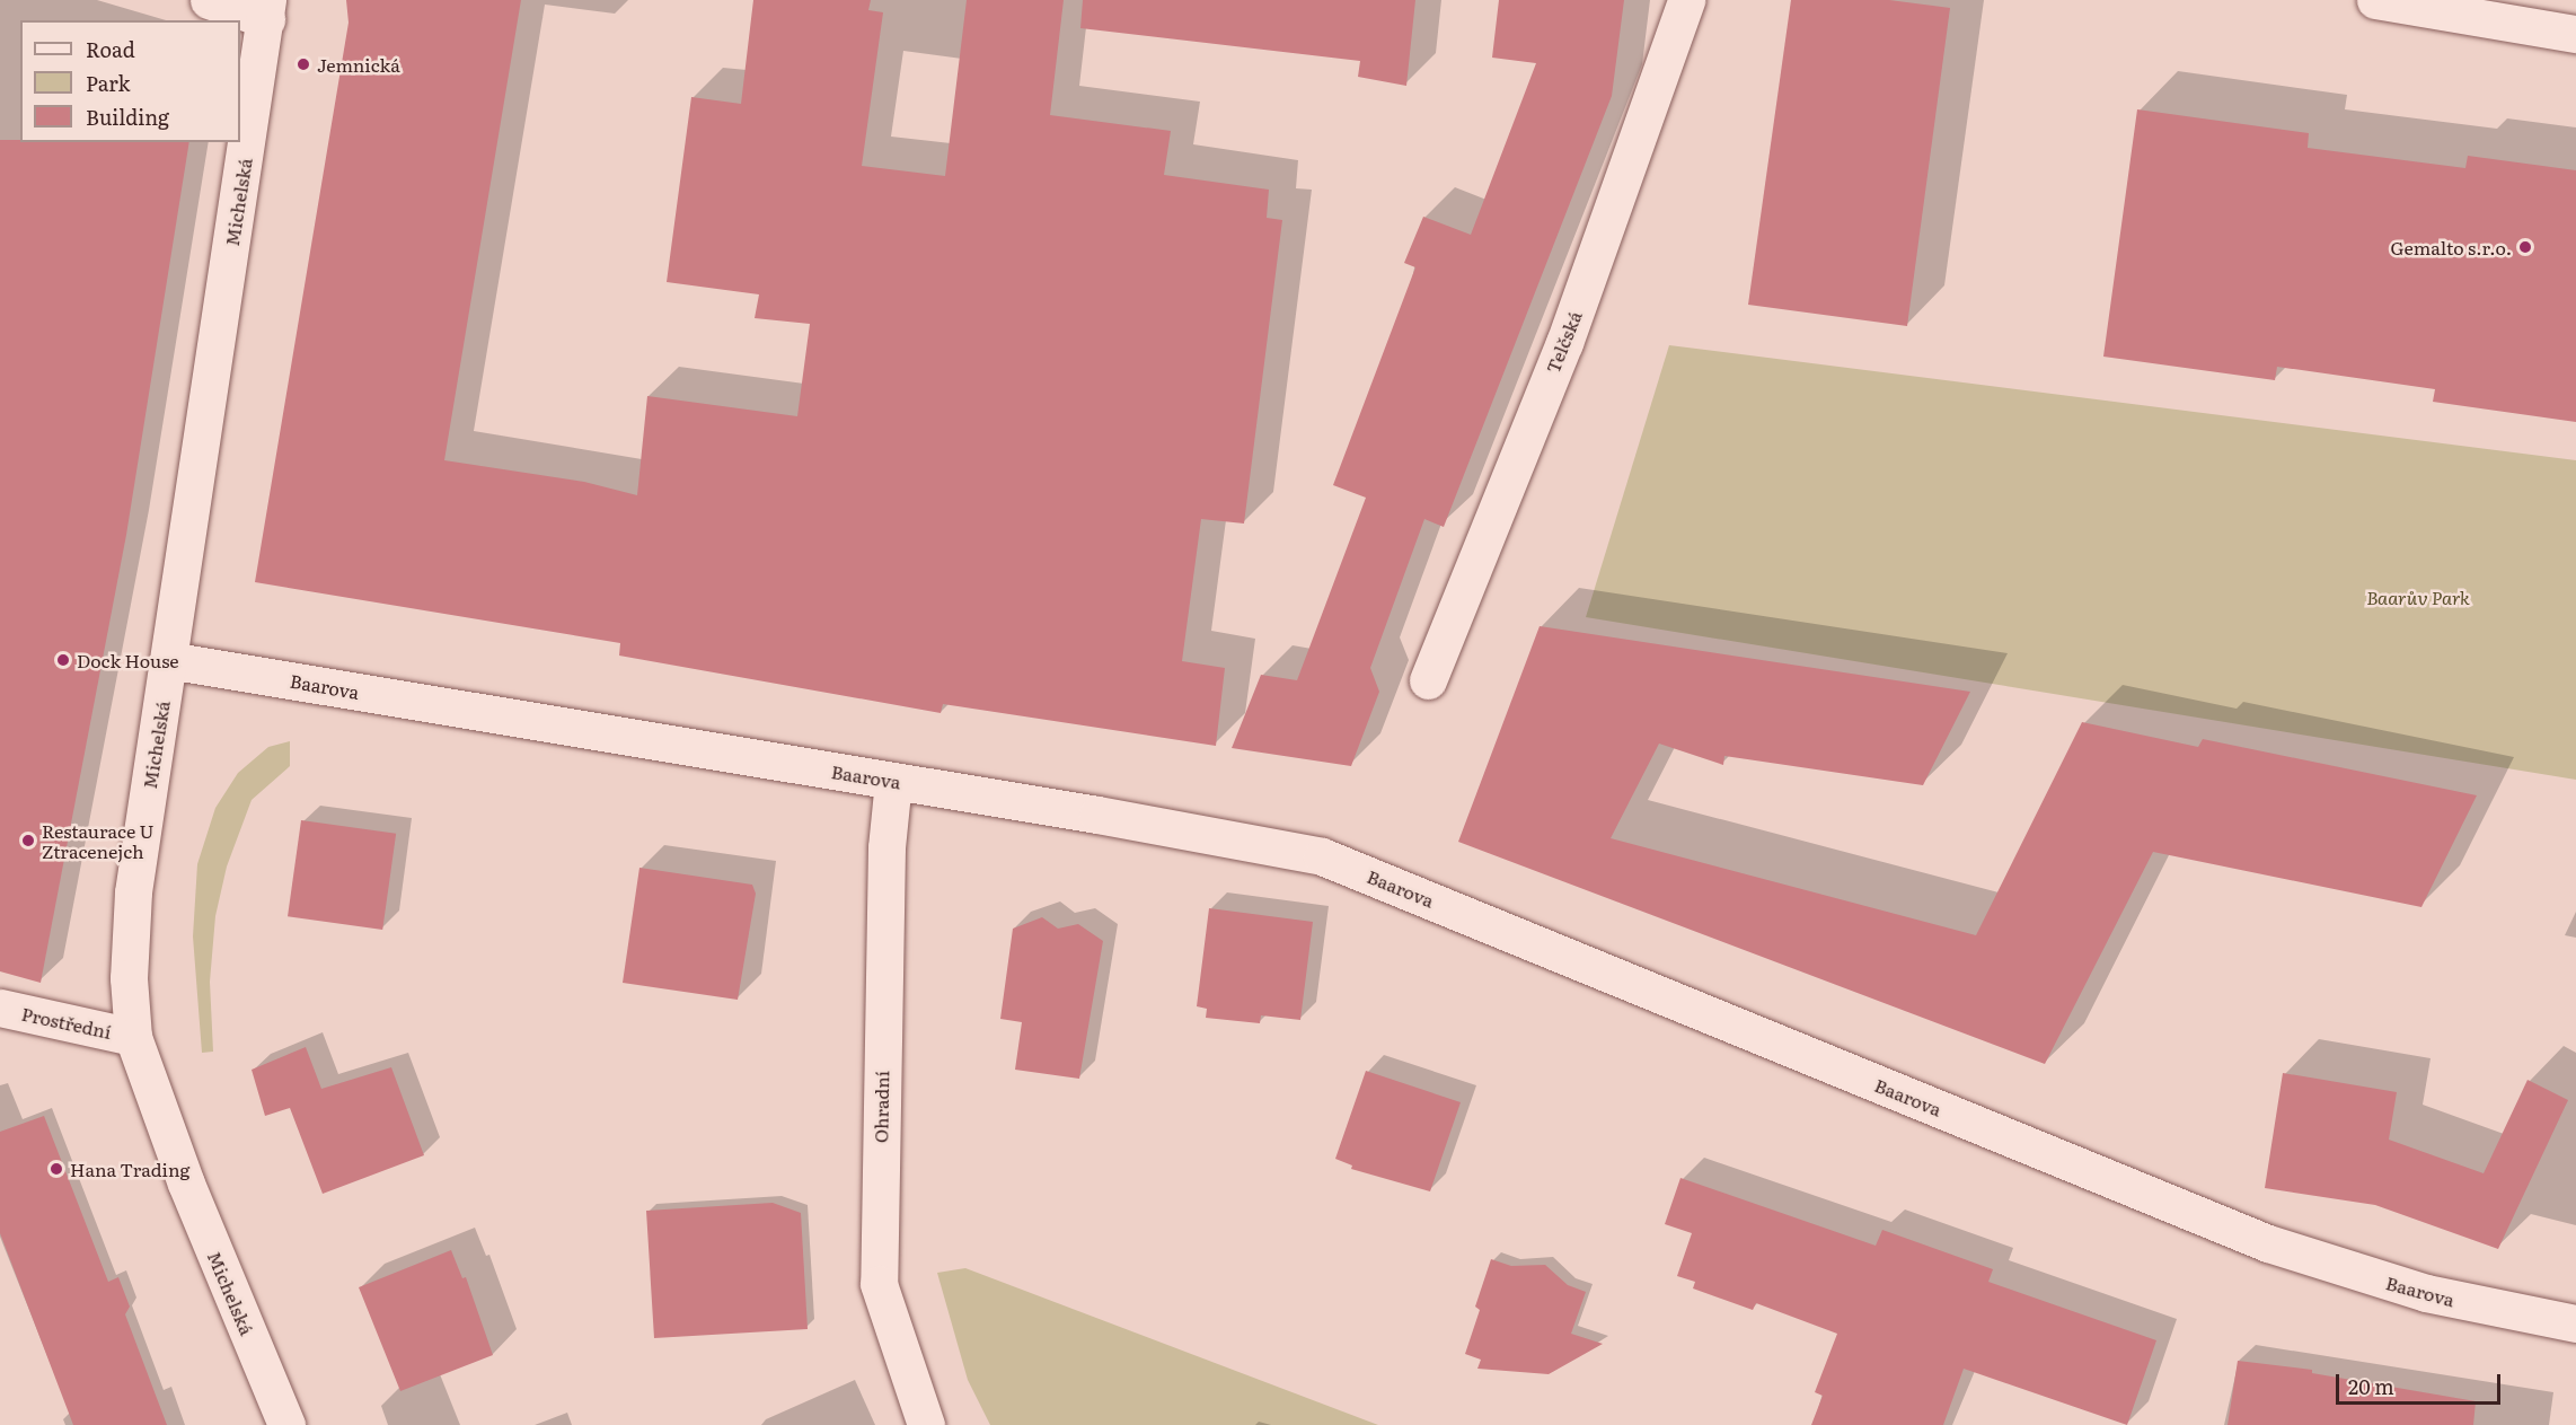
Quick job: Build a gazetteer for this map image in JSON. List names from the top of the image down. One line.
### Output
{"streets":{"street":["Michelská","Telčská","Baarova","Prostřední","Ohradní"]},"crossings":[["Michelská","Baarova"],["Michelská","Prostřední"],["Baarova","Ohradní"]],"parks":["Baarův Park"],"places":["Jemnická","Gemalto s.r.o.","Dock House","Restaurace U Ztracenejch","Hana Trading"],"legend":["Road","Park","Building"],"scale_bar":"20 m"}
